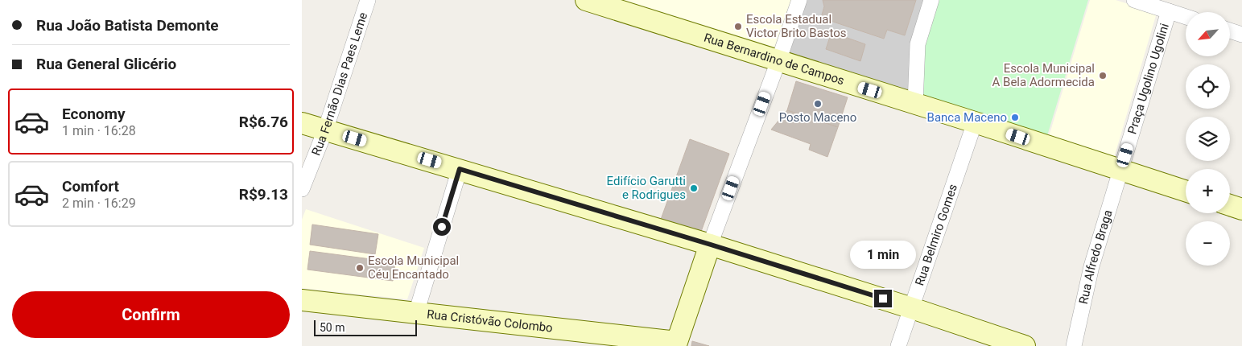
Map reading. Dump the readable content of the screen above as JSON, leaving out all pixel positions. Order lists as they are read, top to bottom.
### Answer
{
  "streets": {
    "main road": ["Rua Bernardino de Campos", "Rua Cristóvão Colombo"],
    "street": [
      "Praça Ugolino Ugolini",
      "Rua Fernão Dias Paes Leme",
      "Rua Belmiro Gomes",
      "Rua Alfredo Braga"
    ]
  },
  "crossings": [
    ["Rua Bernardino de Campos", "Praça Ugolino Ugolini"],
    ["Rua Bernardino de Campos", "Rua Belmiro Gomes"],
    ["Rua Bernardino de Campos", "Rua Alfredo Braga"],
    ["Praça Ugolino Ugolini", "Rua Alfredo Braga"]
  ],
  "places": [
    "Escola Estadual Victor Brito Bastos",
    "Escola Municipal A Bela Adormecida",
    "Posto Maceno",
    "Banca Maceno",
    "Edifício Garutti e Rodrigues",
    "Escola Municipal Céu Encantado"
  ],
  "scale_bar": "50 m",
  "north": "bottom left",
  "page": {
    "banner": ["Rua João Batista Demonte", "Rua General Glicério"],
    "map_buttons": ["+", "−"],
    "list": [
      {
        "name": "Economy",
        "note": "1 min · 16:28",
        "value": "R$6.76"
      },
      {
        "name": "Comfort",
        "note": "2 min · 16:29",
        "value": "R$9.13"
      }
    ],
    "bubble": "1 min",
    "buttons": "Confirm",
    "scale": "50 m"
  }
}
